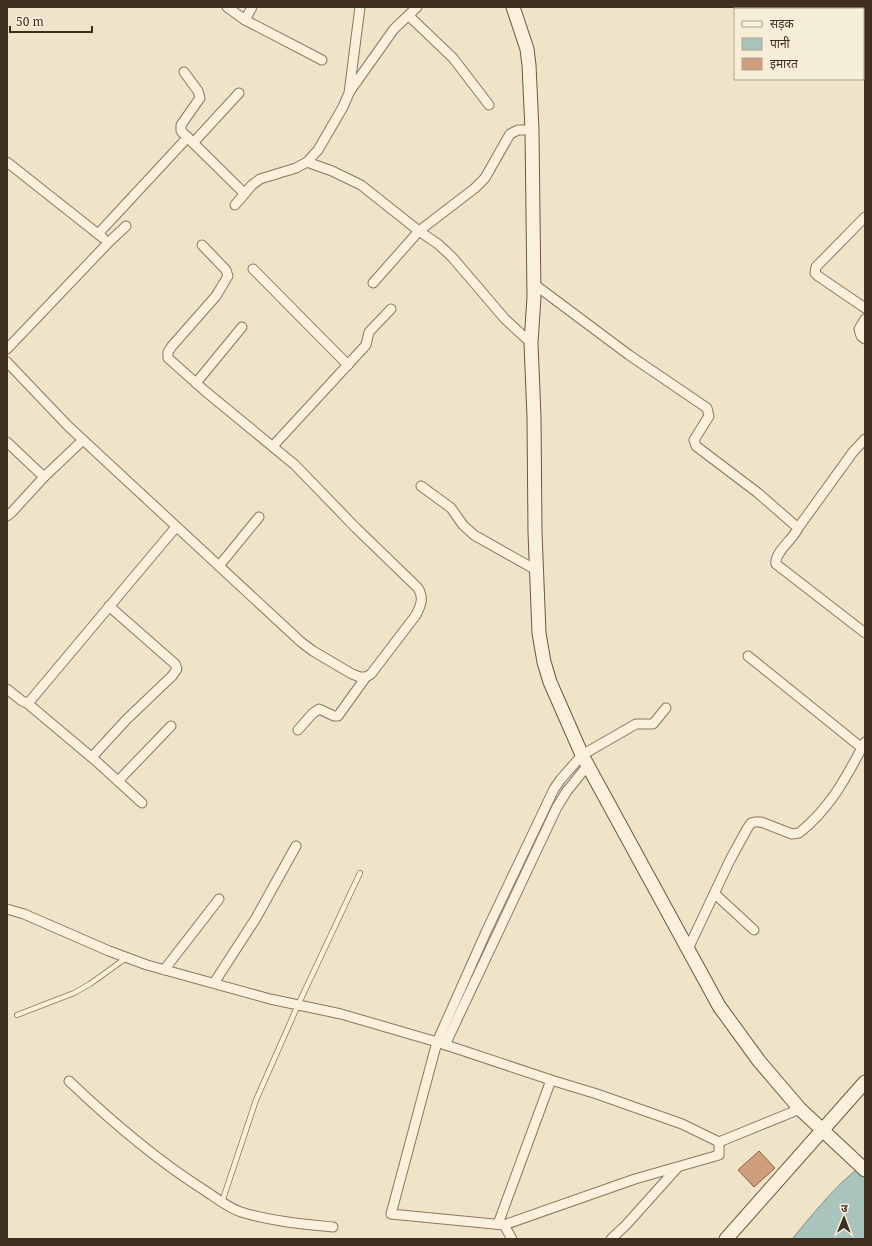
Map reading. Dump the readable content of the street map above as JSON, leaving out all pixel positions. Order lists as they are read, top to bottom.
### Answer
{
  "legend": ["सड़क", "पानी", "इमारत"],
  "scale_bar": "50 m",
  "north": "top"
}
